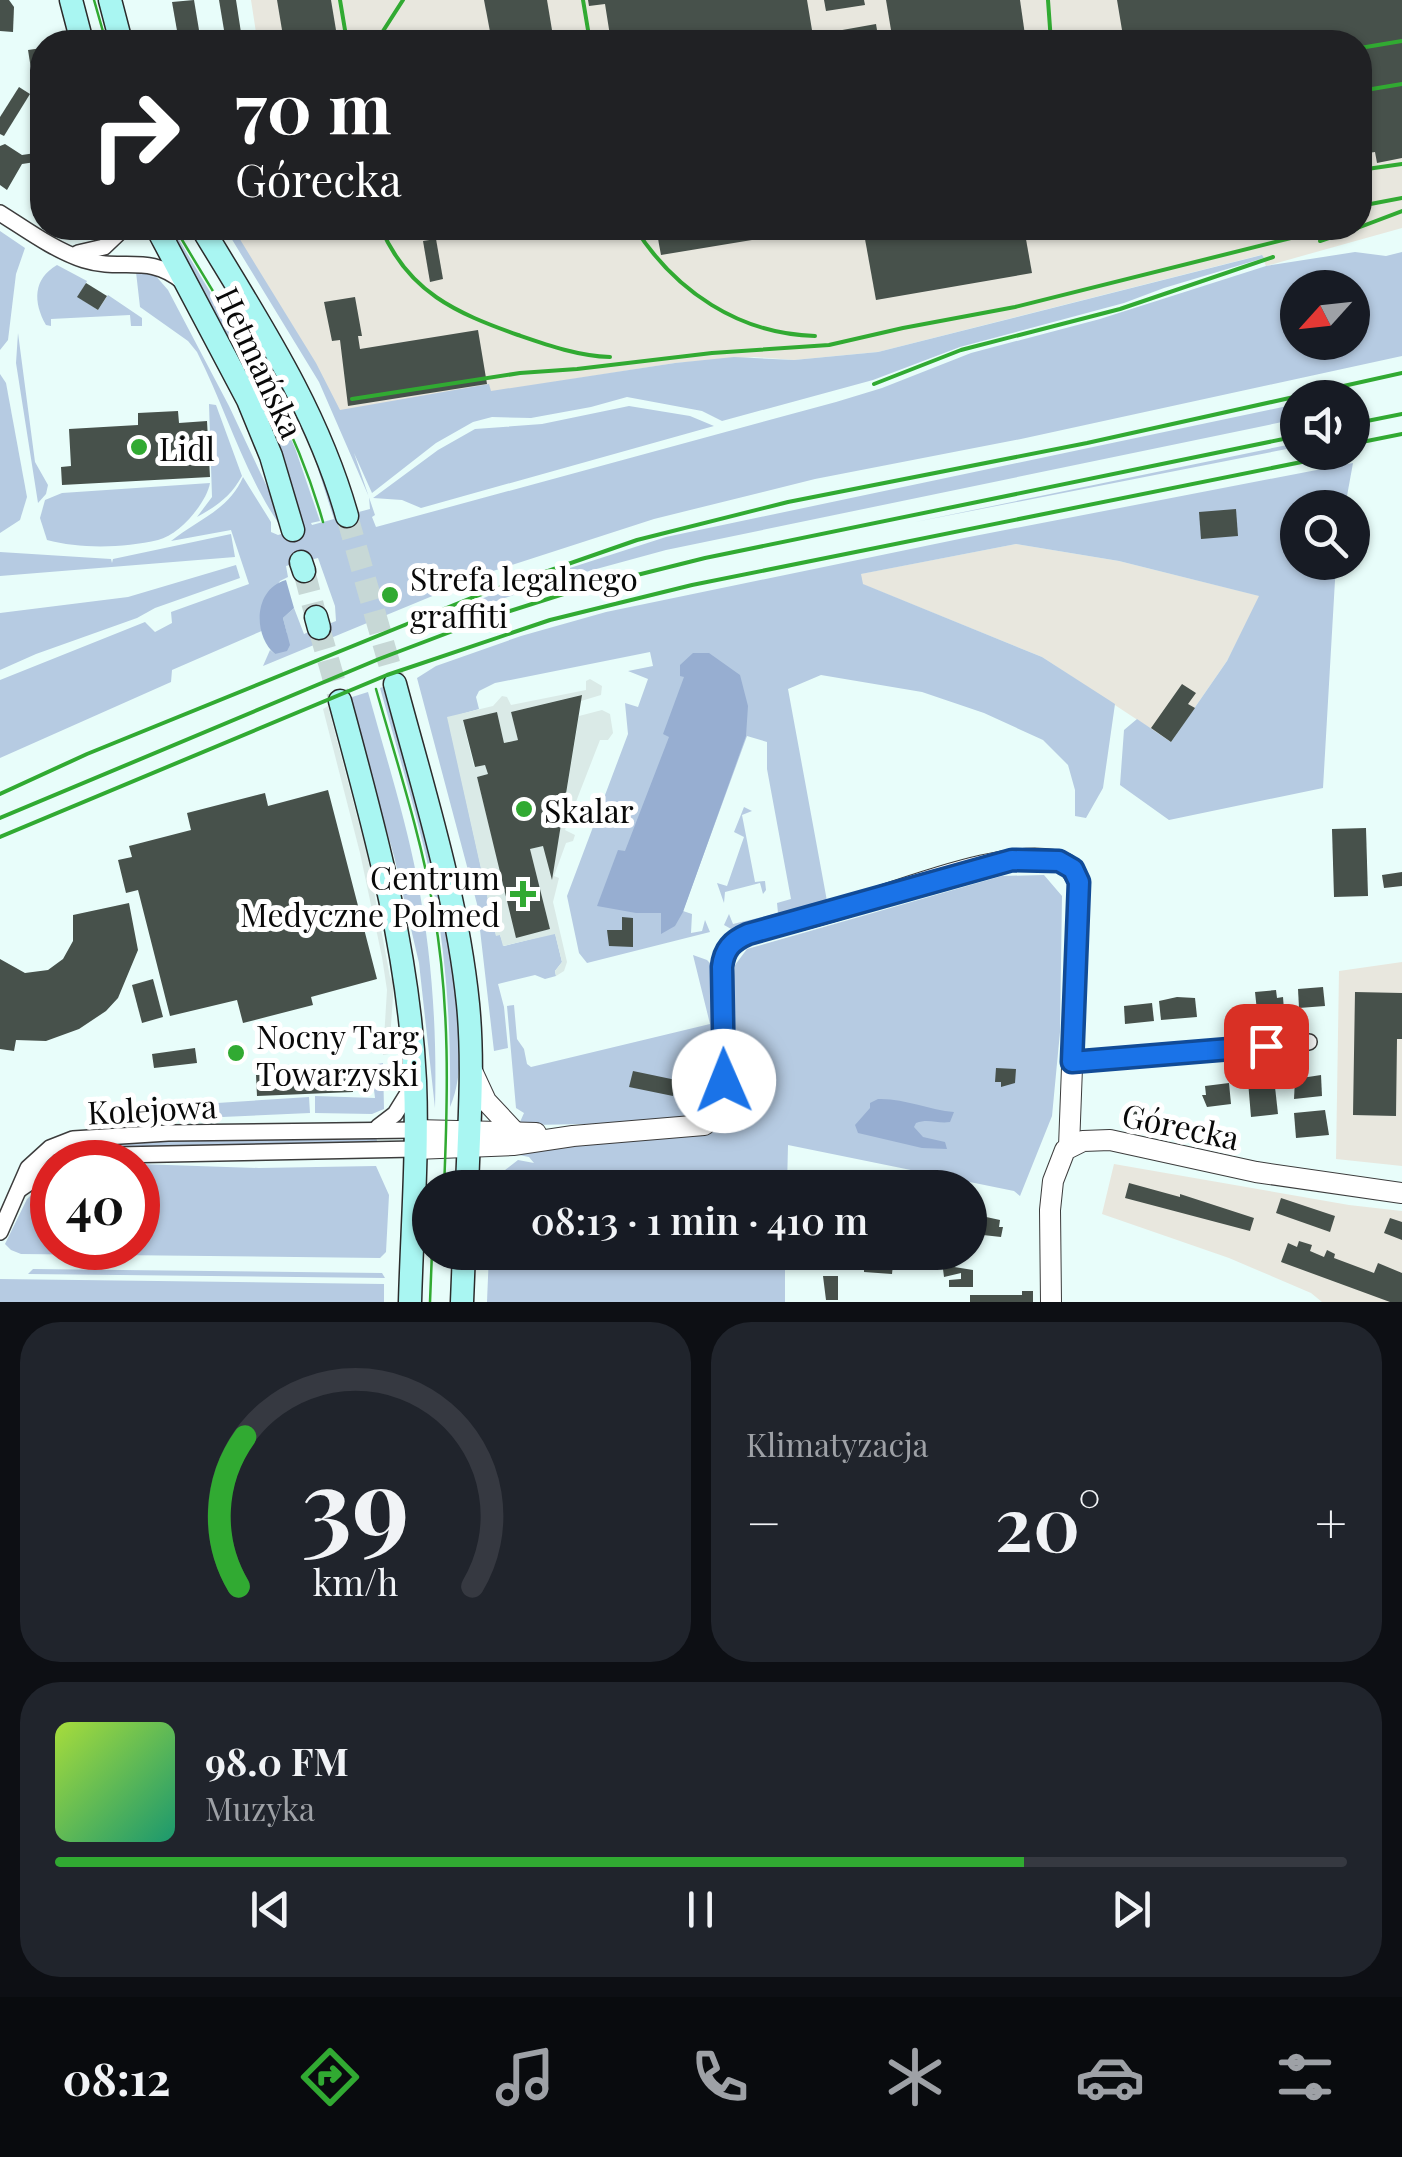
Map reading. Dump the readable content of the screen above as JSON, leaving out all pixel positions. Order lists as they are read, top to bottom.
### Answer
{
  "streets": {
    "main road": ["Hetmańska"],
    "street": ["Kolejowa", "Górecka"]
  },
  "places": {
    "other": [
      "Lidl",
      "Strefa legalnego graffiti",
      "Skalar",
      "Nocny Targ Towarzyski"
    ],
    "health": ["Centrum Medyczne Polmed"]
  },
  "north": "bottom left",
  "page": {
    "turn": ["70 m", "Górecka"],
    "limit": "40",
    "trip": "08:13 · 1 min · 410 m",
    "tile": "Klimatyzacja",
    "heat": ["−", "20°", "+"],
    "song": ["98.0 FM", "Muzyka"],
    "tabs": "08:12",
    "gauge": ["39", "km/h"]
  }
}
